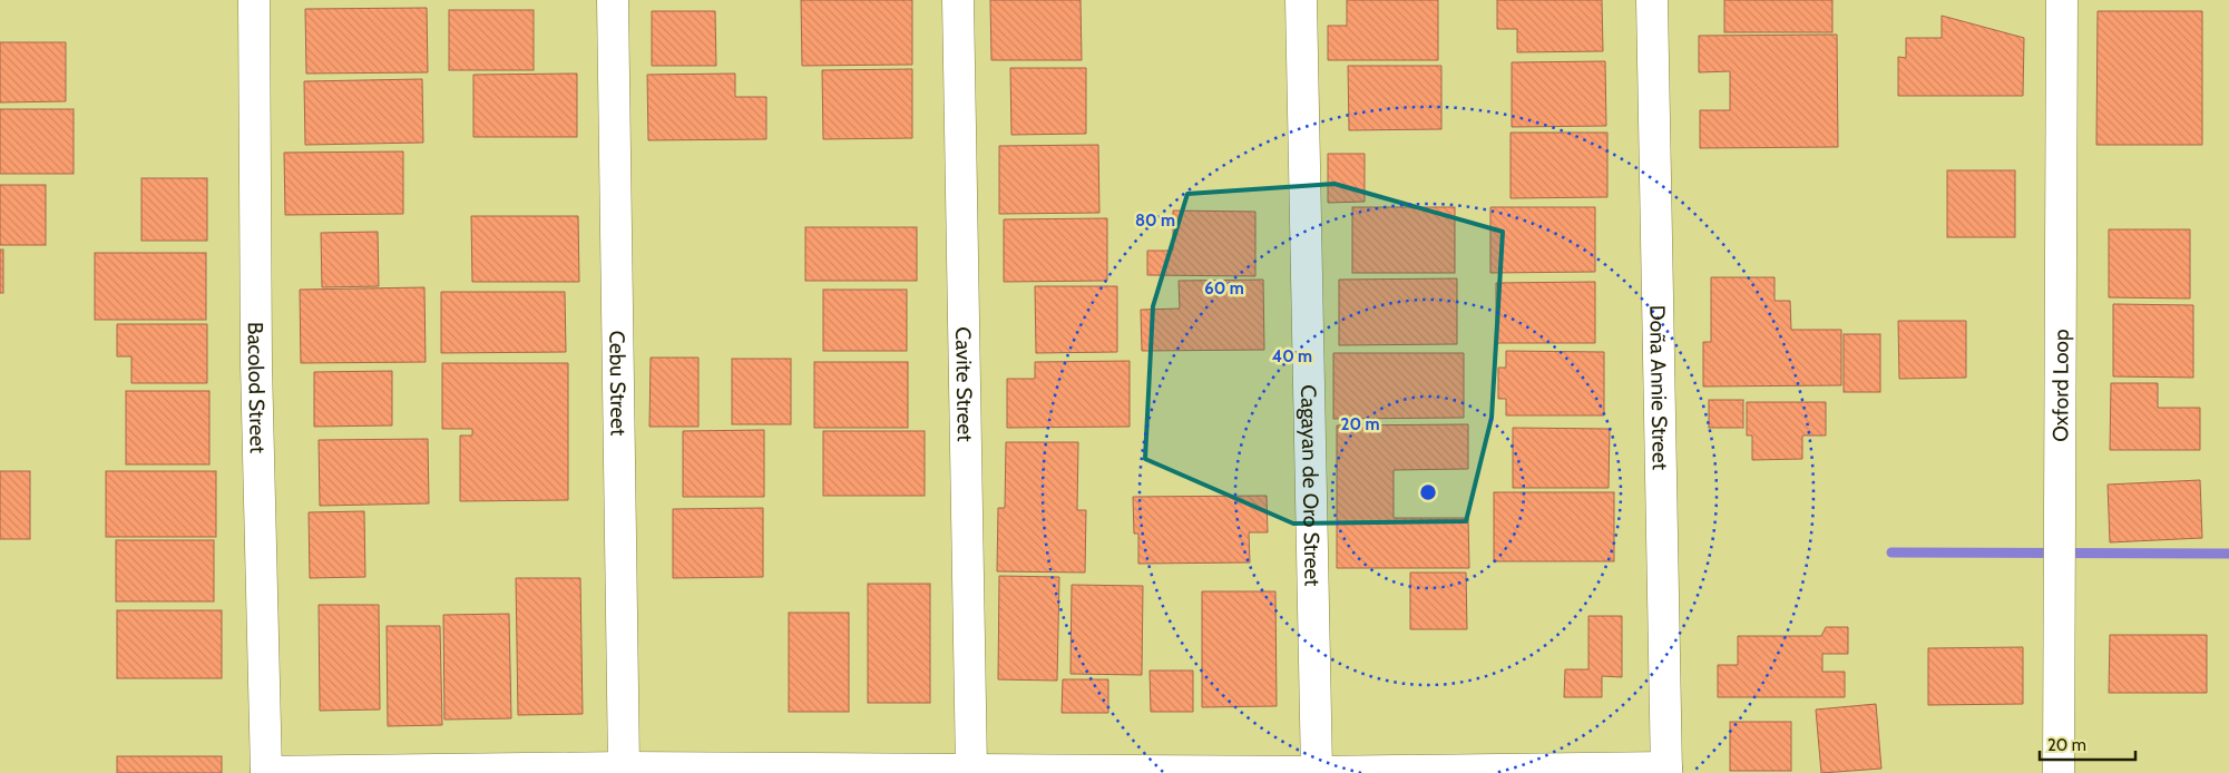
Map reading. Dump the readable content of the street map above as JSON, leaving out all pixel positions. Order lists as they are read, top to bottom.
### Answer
{
  "streets": {
    "street": [
      "Cebu Street",
      "Cavite Street",
      "Bacolod Street",
      "Doña Annie Street",
      "Oxford Loop",
      "Cagayan de Oro Street"
    ]
  },
  "scale_bar": "20 m",
  "rings": [
    "80 m",
    "60 m",
    "40 m",
    "20 m"
  ]
}
